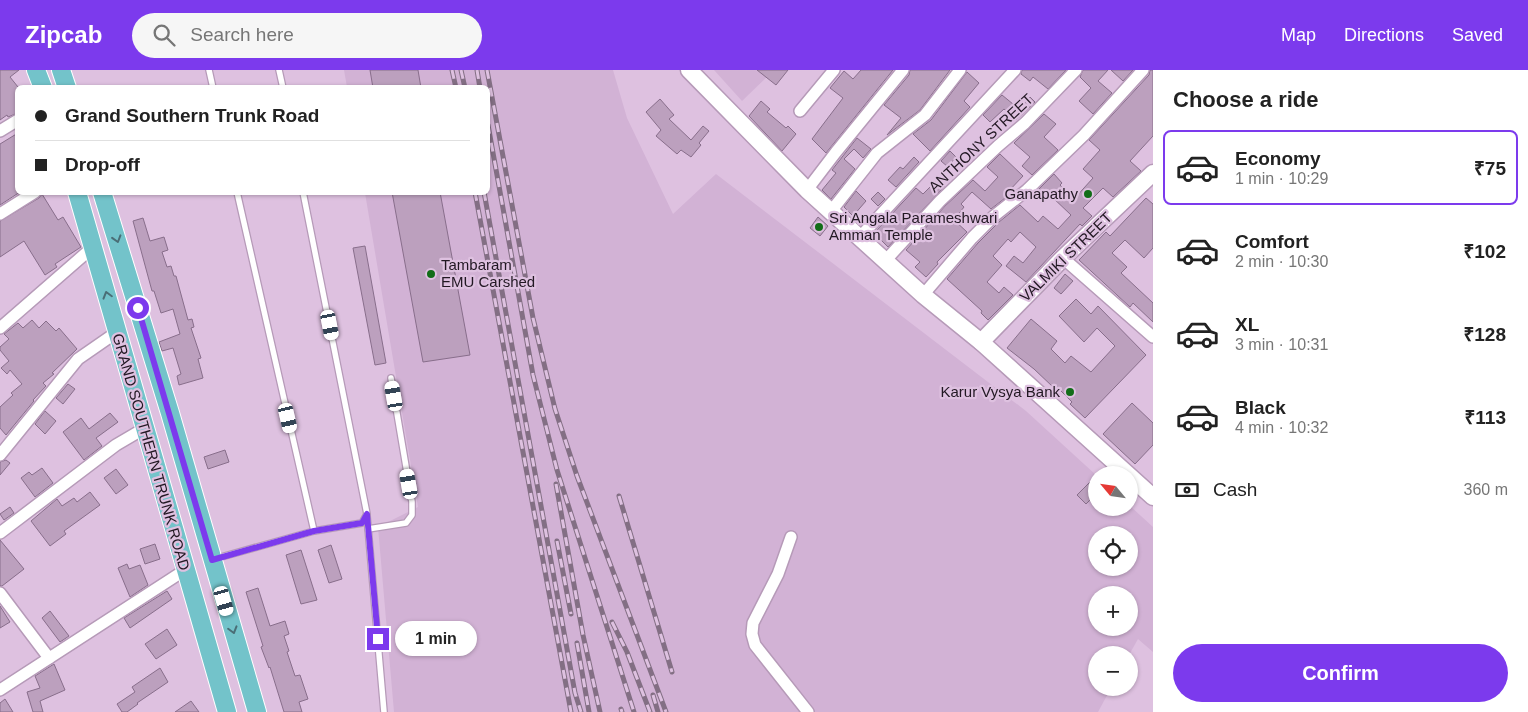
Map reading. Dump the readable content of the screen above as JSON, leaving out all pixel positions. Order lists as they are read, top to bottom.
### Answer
{
  "streets": {
    "main road": ["GRAND SOUTHERN TRUNK ROAD"],
    "street": ["ANTHONY STREET", "VALMIKI STREET"]
  },
  "places": [
    "Ganapathy",
    "Sri Angala Parameshwari Amman Temple",
    "Tambaram EMU Carshed",
    "Karur Vysya Bank"
  ],
  "north": "top left",
  "page": {
    "header": "Zipcab",
    "search": "Search here",
    "nav": ["Map", "Directions", "Saved"],
    "heading": "Choose a ride",
    "banner": ["Grand Southern Trunk Road", "Drop-off"],
    "list": [
      {
        "name": "Economy",
        "note": "1 min · 10:29",
        "value": "₹75"
      },
      {
        "name": "Comfort",
        "note": "2 min · 10:30",
        "value": "₹102"
      },
      {
        "name": "XL",
        "note": "3 min · 10:31",
        "value": "₹128"
      },
      {
        "name": "Black",
        "note": "4 min · 10:32",
        "value": "₹113"
      }
    ],
    "pay": ["Cash", "360 m"],
    "map_buttons": ["+", "−"],
    "bubble": "1 min",
    "buttons": "Confirm"
  }
}
